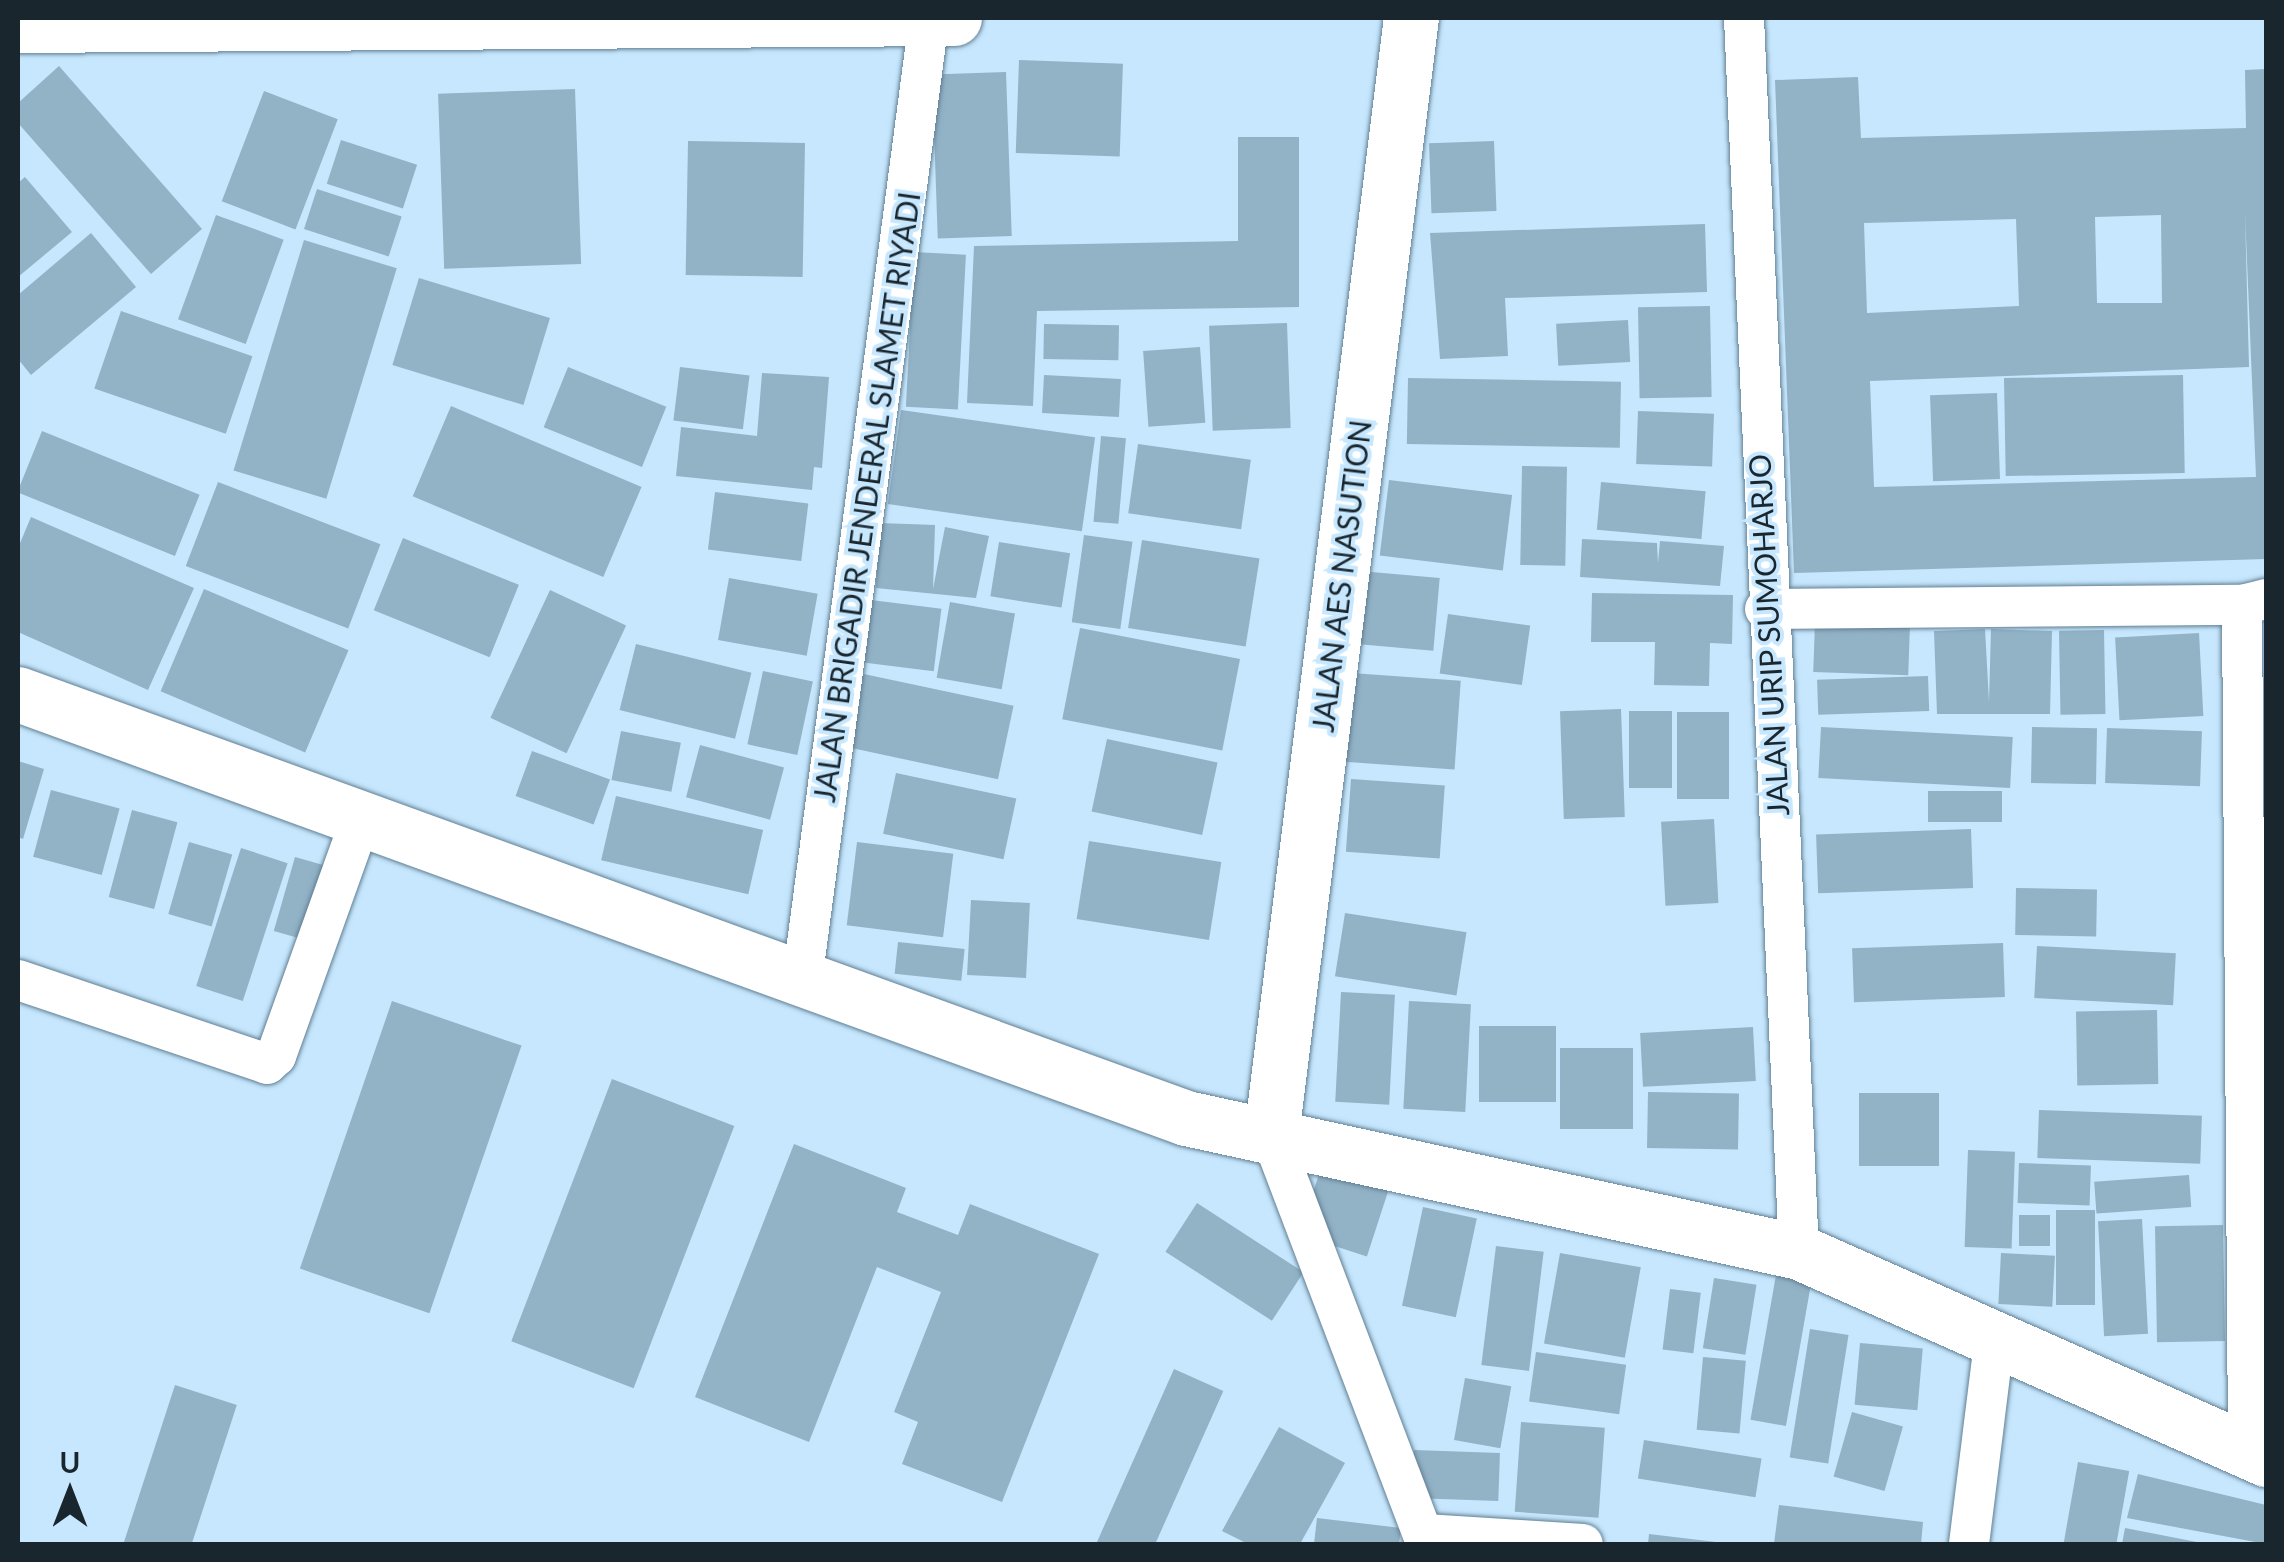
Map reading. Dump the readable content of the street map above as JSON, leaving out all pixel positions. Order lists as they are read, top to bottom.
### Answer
{
  "streets": {
    "street": ["JALAN BRIGADIR JENDERAL SLAMET RIYADI", "JALAN AES NASUTION", "JALAN URIP SUMOHARJO"]
  },
  "north": "top"
}
